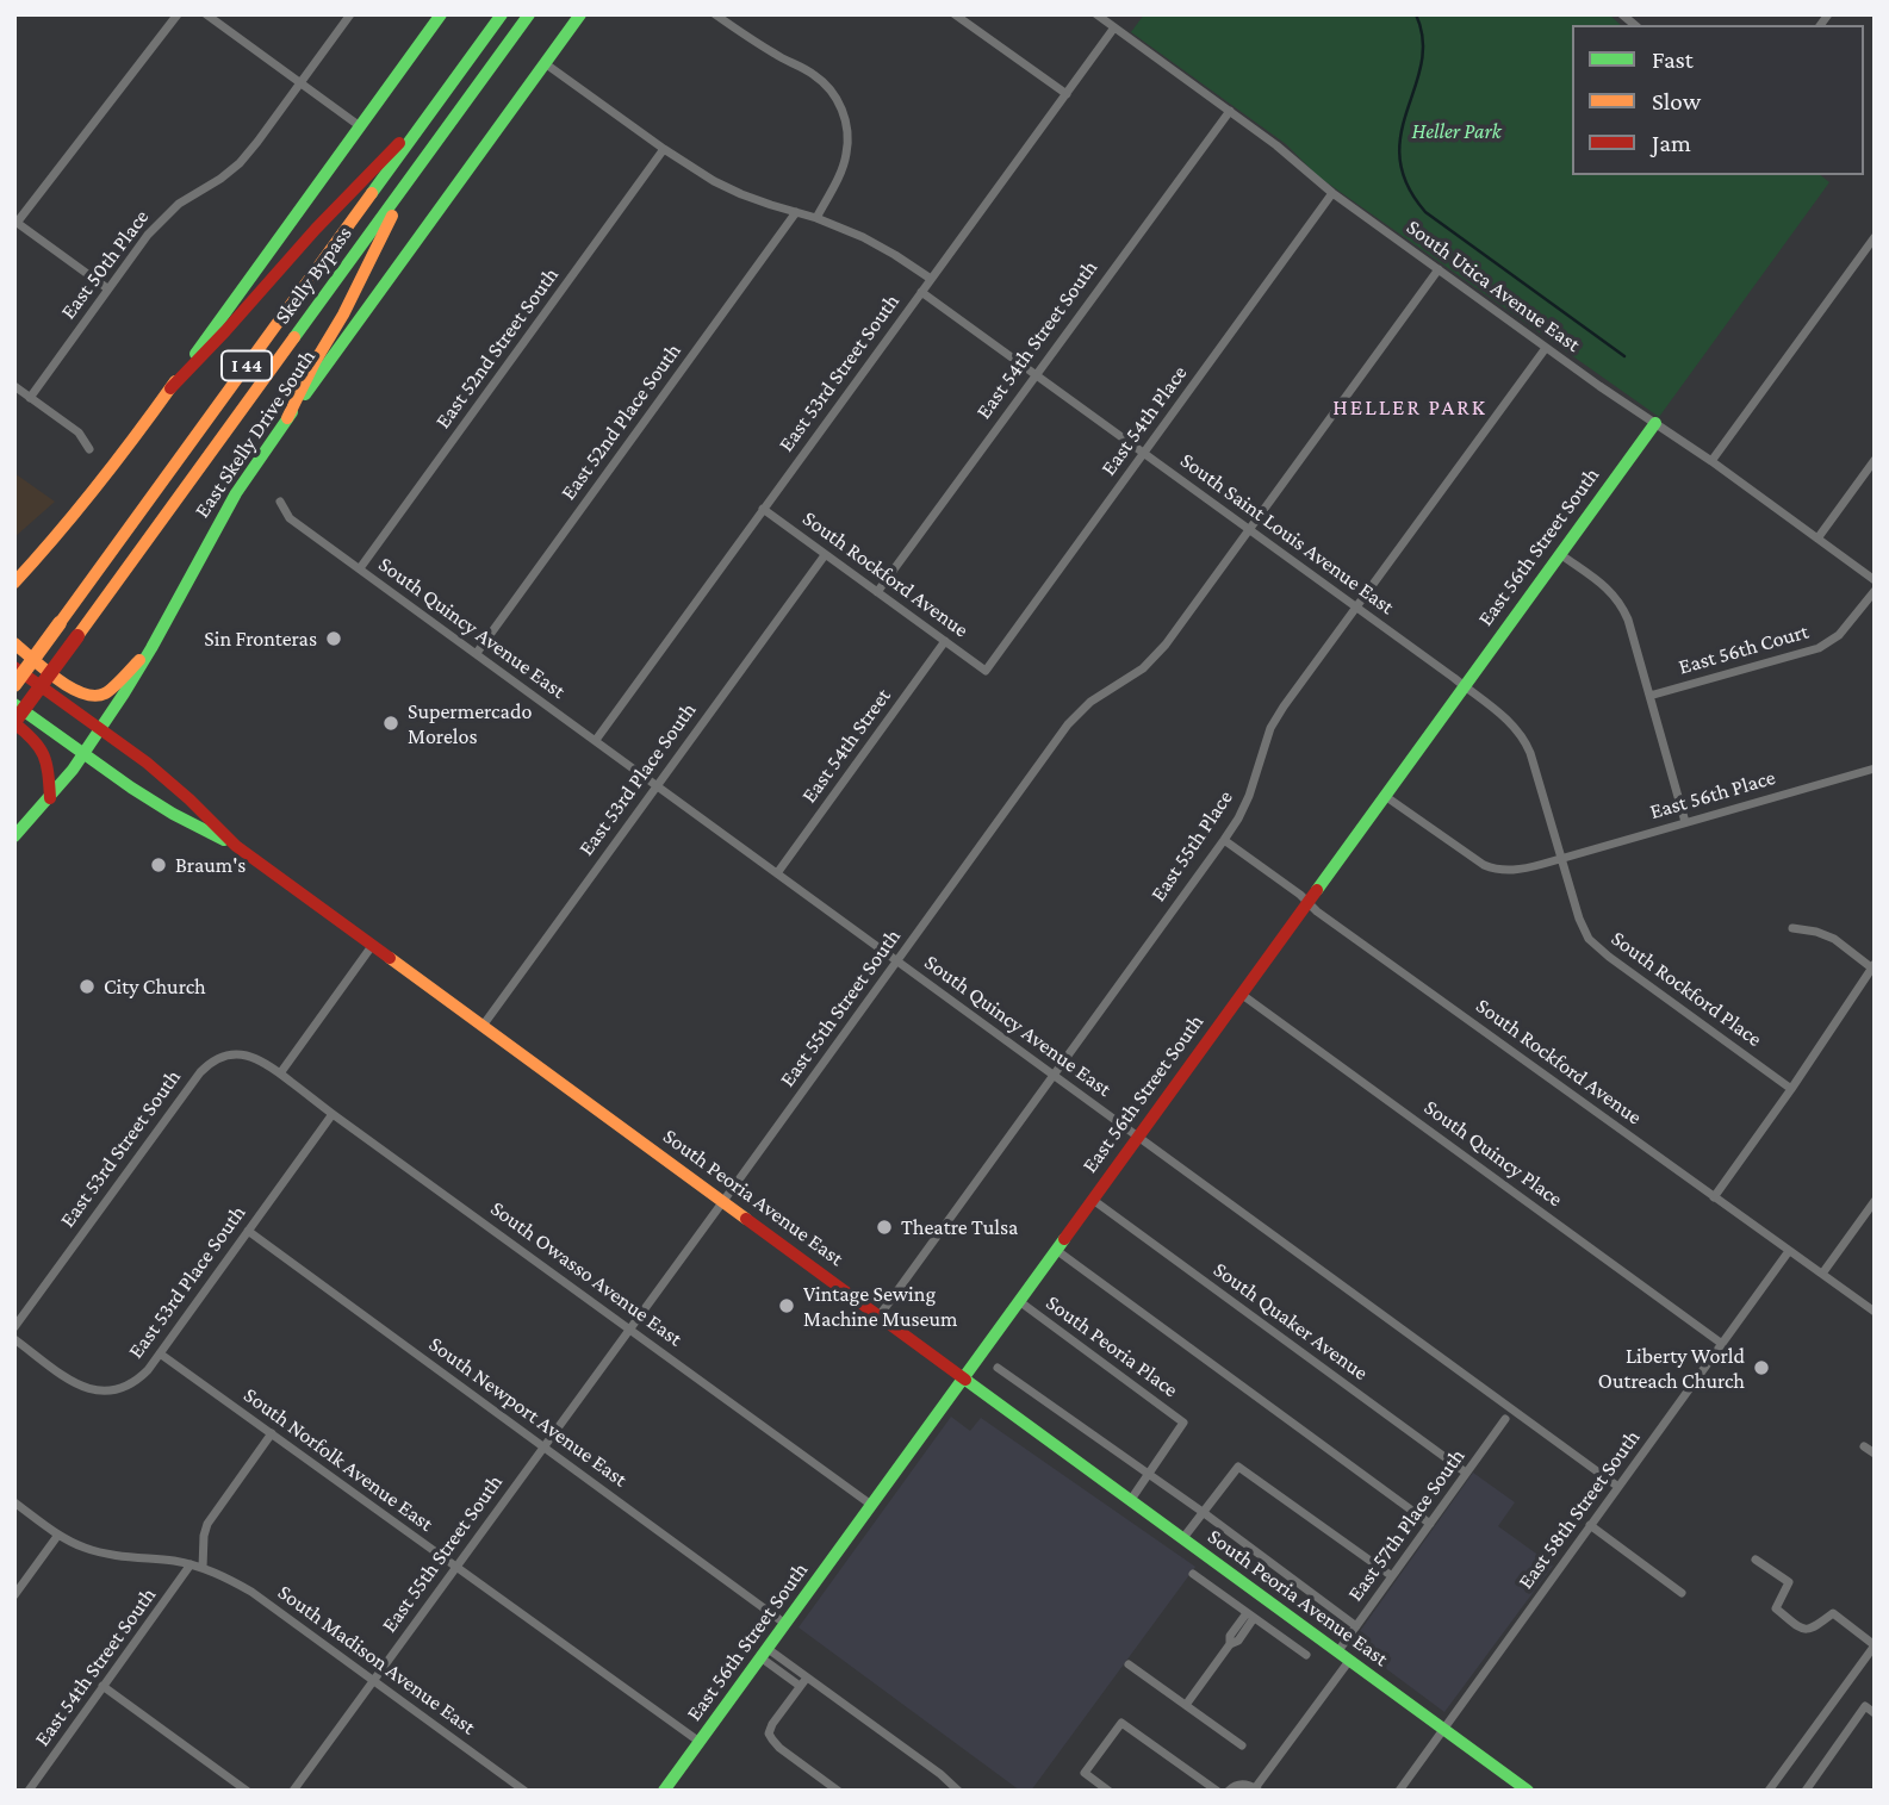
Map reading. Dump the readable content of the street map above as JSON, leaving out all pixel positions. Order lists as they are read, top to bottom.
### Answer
{
  "streets": {
    "main road": [
      "Skelly Bypass",
      "I 44",
      "East Skelly Drive South",
      "East 56th Street South",
      "South Peoria Avenue East"
    ],
    "street": [
      "East 50th Place",
      "South Utica Avenue East",
      "East 54th Street South",
      "East 52nd Street South",
      "East 53rd Street South",
      "East 54th Place",
      "East 52nd Place South",
      "South Saint Louis Avenue East",
      "South Rockford Avenue",
      "South Quincy Avenue East",
      "East 56th Court",
      "East 54th Street",
      "East 53rd Place South",
      "East 56th Place",
      "East 55th Place",
      "South Rockford Place",
      "East 55th Street South",
      "South Quincy Place",
      "South Owasso Avenue East",
      "South Quaker Avenue",
      "South Peoria Place",
      "South Newport Avenue East",
      "South Norfolk Avenue East",
      "East 58th Street South",
      "East 57th Place South",
      "South Madison Avenue East"
    ]
  },
  "crossings": [
    ["South Utica Avenue East", "East 54th Street South"],
    ["South Utica Avenue East", "East 53rd Street South"],
    ["South Utica Avenue East", "East 54th Place"],
    ["South Utica Avenue East", "East 56th Street South"],
    ["South Utica Avenue East", "East 55th Place"],
    ["South Utica Avenue East", "East 55th Street South"],
    ["East 54th Street South", "South Saint Louis Avenue East"],
    ["East 54th Street South", "South Rockford Avenue"],
    ["East 54th Street South", "South Madison Avenue East"],
    ["East 52nd Street South", "South Quincy Avenue East"],
    ["East 53rd Street South", "South Saint Louis Avenue East"],
    ["East 53rd Street South", "South Rockford Avenue"],
    ["East 53rd Street South", "South Quincy Avenue East"],
    ["East 53rd Street South", "South Owasso Avenue East"],
    ["East 54th Place", "South Saint Louis Avenue East"],
    ["East 54th Place", "South Rockford Avenue"],
    ["East 52nd Place South", "South Quincy Avenue East"],
    ["East Skelly Drive South", "South Peoria Avenue East"],
    ["South Saint Louis Avenue East", "East 56th Street South"],
    ["South Saint Louis Avenue East", "East 56th Place"],
    ["South Saint Louis Avenue East", "East 55th Place"],
    ["South Saint Louis Avenue East", "South Rockford Place"],
    ["South Saint Louis Avenue East", "East 55th Street South"],
    ["East 56th Street South", "South Rockford Avenue"],
    ["East 56th Street South", "South Quincy Avenue East"],
    ["East 56th Street South", "South Quincy Place"],
    ["East 56th Street South", "South Peoria Avenue East"],
    ["East 56th Street South", "South Owasso Avenue East"],
    ["East 56th Street South", "South Quaker Avenue"],
    ["East 56th Street South", "South Peoria Place"],
    ["East 56th Street South", "South Newport Avenue East"],
    ["East 56th Street South", "South Norfolk Avenue East"],
    ["South Rockford Avenue", "East 54th Street"],
    ["South Rockford Avenue", "East 53rd Place South"],
    ["South Rockford Avenue", "East 55th Place"],
    ["South Rockford Avenue", "East 58th Street South"],
    ["South Quincy Avenue East", "East 54th Street"],
    ["South Quincy Avenue East", "East 53rd Place South"],
    ["South Quincy Avenue East", "East 55th Place"],
    ["South Quincy Avenue East", "East 55th Street South"],
    ["South Quincy Avenue East", "East 58th Street South"],
    ["East 53rd Place South", "South Peoria Avenue East"],
    ["East 53rd Place South", "South Owasso Avenue East"],
    ["East 53rd Place South", "South Newport Avenue East"],
    ["East 53rd Place South", "South Norfolk Avenue East"],
    ["East 56th Place", "South Rockford Place"],
    ["East 55th Place", "South Peoria Avenue East"],
    ["East 55th Street South", "South Peoria Avenue East"],
    ["East 55th Street South", "South Owasso Avenue East"],
    ["East 55th Street South", "South Newport Avenue East"],
    ["East 55th Street South", "South Norfolk Avenue East"],
    ["East 55th Street South", "South Madison Avenue East"],
    ["South Quincy Place", "East 58th Street South"],
    ["South Peoria Avenue East", "South Peoria Place"],
    ["South Peoria Avenue East", "East 58th Street South"],
    ["South Peoria Avenue East", "East 57th Place South"],
    ["South Quaker Avenue", "East 57th Place South"]
  ],
  "districts": ["HELLER PARK"],
  "parks": ["Heller Park"],
  "places": [
    "Sin Fronteras",
    "Supermercado Morelos",
    "Braum's",
    "City Church",
    "Theatre Tulsa",
    "Vintage Sewing Machine Museum",
    "Liberty World Outreach Church"
  ],
  "legend": ["Fast", "Slow", "Jam"]
}
